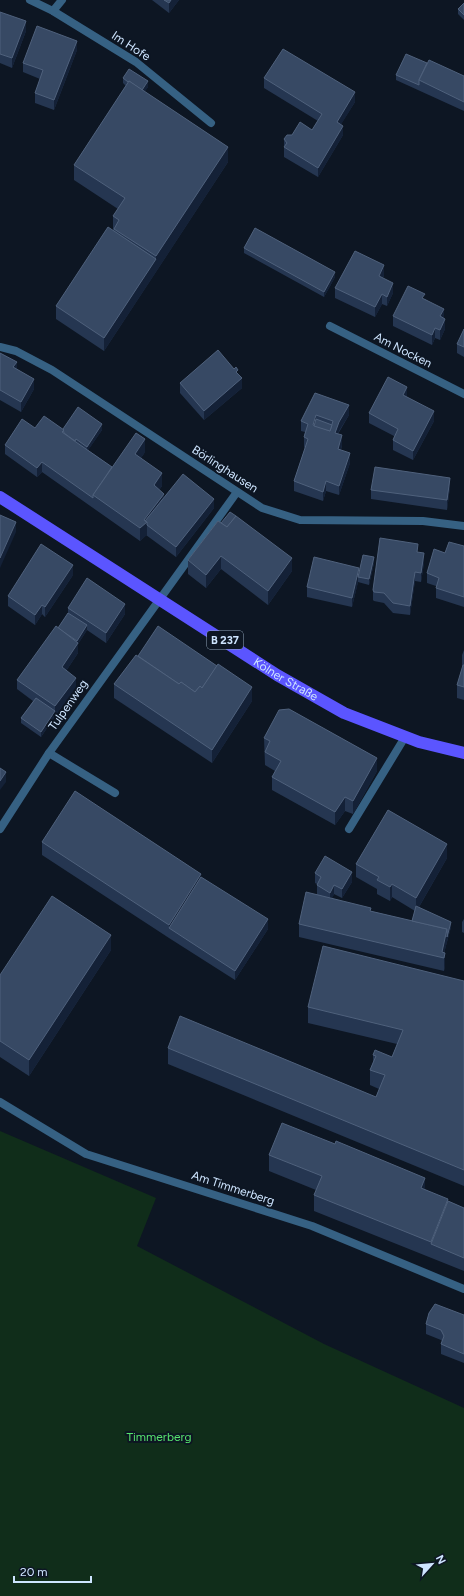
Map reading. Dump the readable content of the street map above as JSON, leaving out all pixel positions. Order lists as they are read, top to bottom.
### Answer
{
  "streets": {
    "main road": ["B 237", "Kölner Straße"],
    "street": [
      "Im Hofe",
      "Am Nocken",
      "Börlinghausen",
      "Tulpenweg",
      "Am Timmerberg"
    ]
  },
  "crossings": [
    ["Börlinghausen", "Tulpenweg"],
    ["Kölner Straße", "Tulpenweg"]
  ],
  "parks": ["Timmerberg"],
  "scale_bar": "20 m",
  "north": "top right"
}
